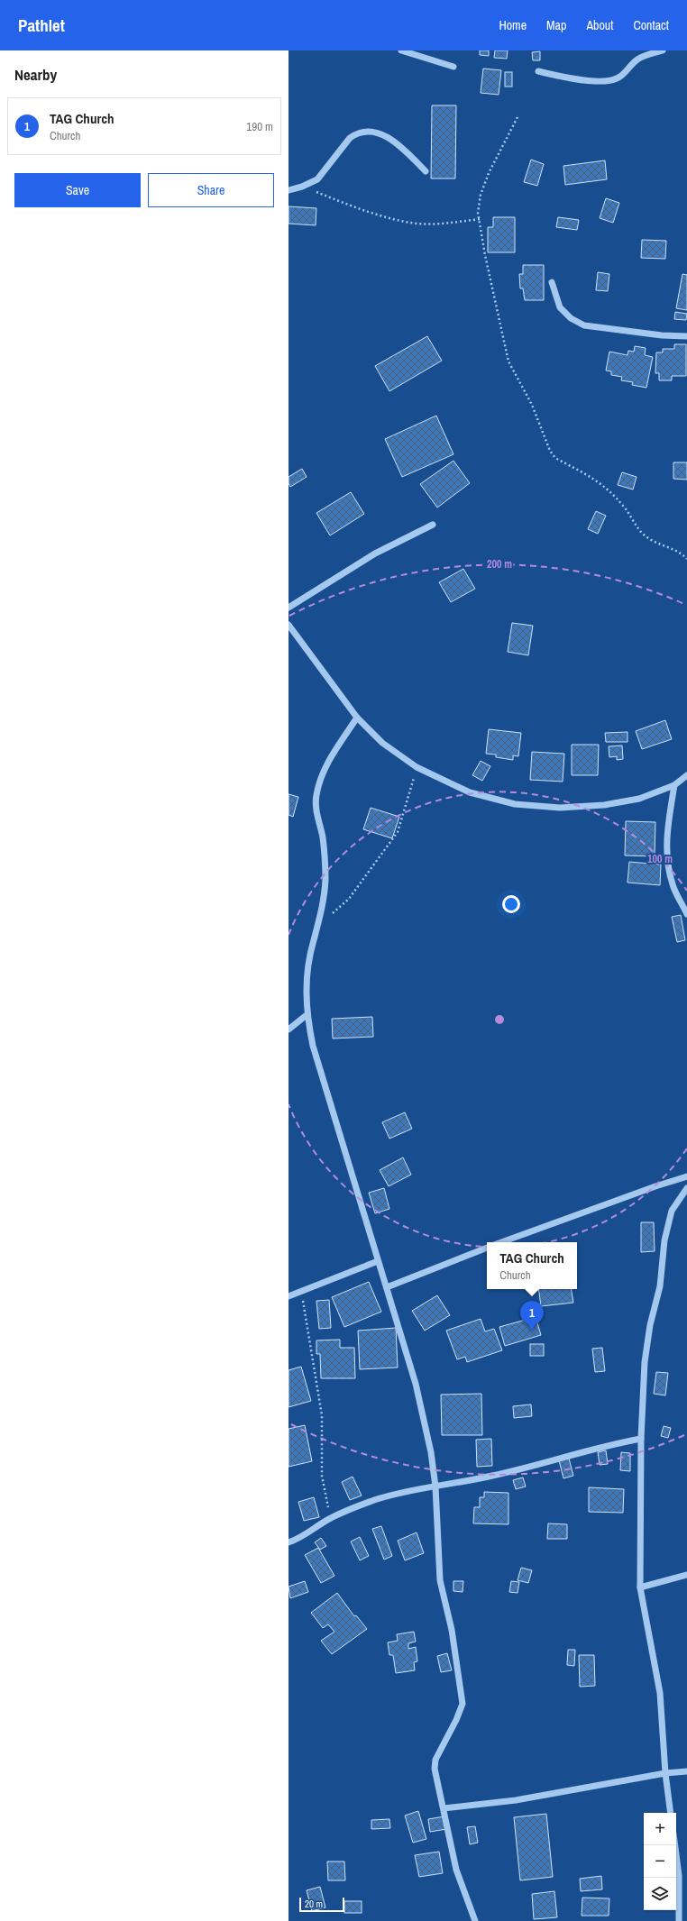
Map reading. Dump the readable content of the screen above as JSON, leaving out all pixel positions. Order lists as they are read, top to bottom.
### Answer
{
  "scale_bar": "20 m",
  "page": {
    "header": "Pathlet",
    "nav": [
      "Home",
      "Map",
      "About",
      "Contact"
    ],
    "heading": "Nearby",
    "list": [
      {
        "mark": "1",
        "name": "TAG Church",
        "note": "Church",
        "value": "190 m"
      }
    ],
    "buttons": ["Save", "Share"],
    "popup": ["TAG Church", "Church"],
    "pins": "1",
    "map_buttons": ["+", "−"],
    "scale": "20 m"
  },
  "rings": ["200 m", "100 m"]
}
